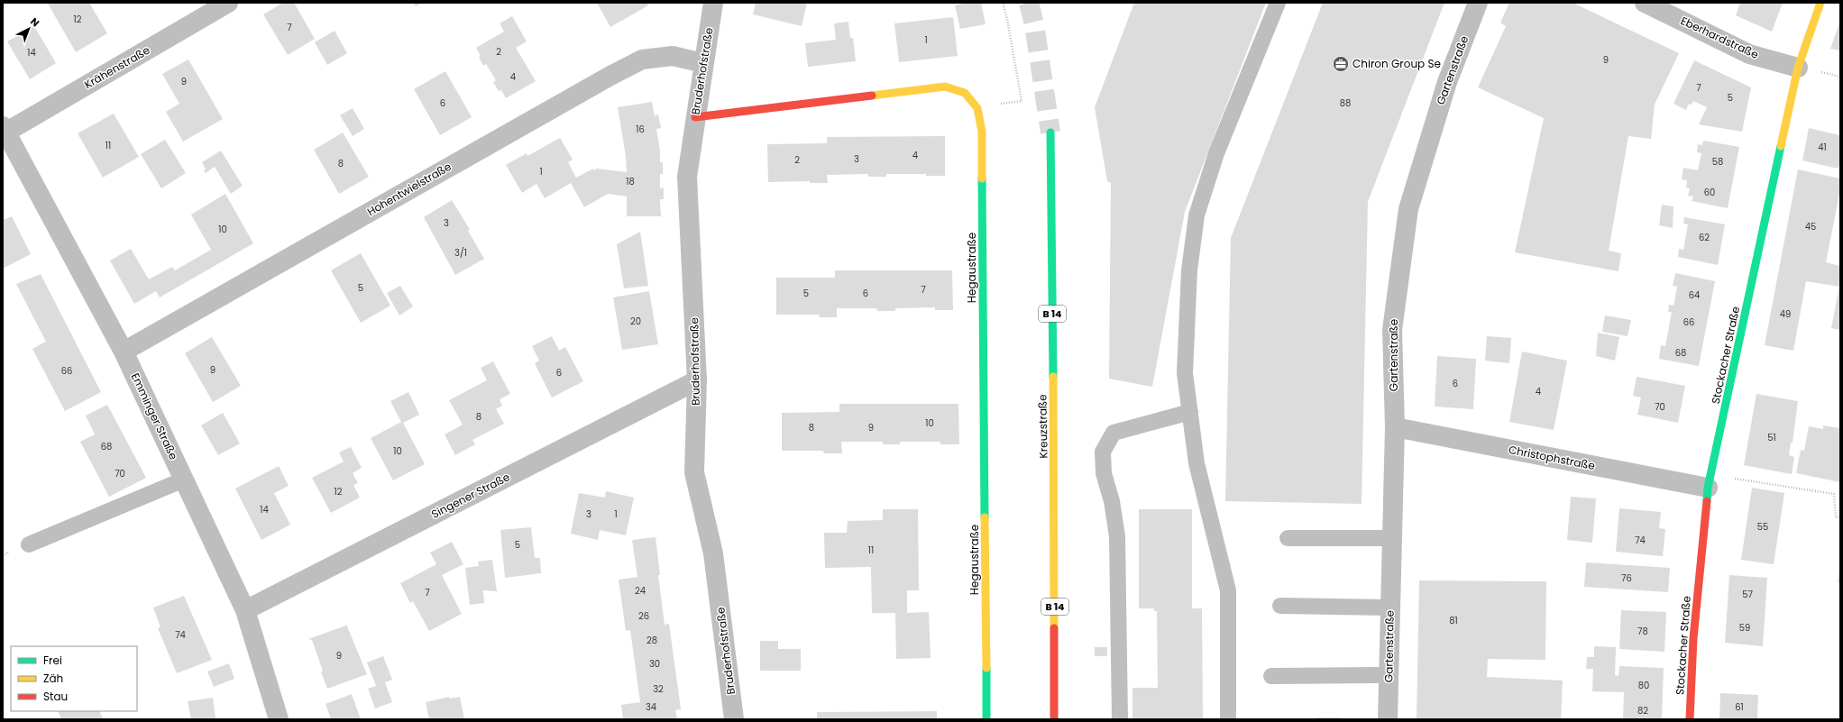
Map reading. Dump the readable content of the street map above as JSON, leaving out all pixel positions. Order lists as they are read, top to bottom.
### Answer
{
  "streets": {
    "street": [
      "Eberhardstraße",
      "Krähenstraße",
      "Gartenstraße",
      "Bruderhofstraße",
      "Hohentwielstraße",
      "Hegaustraße",
      "B 14",
      "Stockacher Straße",
      "Emminger Straße",
      "Kreuzstraße",
      "Christophstraße",
      "Singener Straße"
    ]
  },
  "crossings": [
    ["Eberhardstraße", "Stockacher Straße"],
    ["Krähenstraße", "Emminger Straße"],
    ["Gartenstraße", "Christophstraße"],
    ["Bruderhofstraße", "Hohentwielstraße"],
    ["Bruderhofstraße", "Hegaustraße"],
    ["Bruderhofstraße", "Singener Straße"],
    ["Hohentwielstraße", "Emminger Straße"],
    ["Stockacher Straße", "Christophstraße"],
    ["Emminger Straße", "Singener Straße"]
  ],
  "places": {
    "office": ["Chiron Group Se"]
  },
  "house_numbers": [
    "12",
    "7",
    "1",
    "2",
    "14",
    "9",
    "4",
    "9",
    "7",
    "5",
    "6",
    "88",
    "16",
    "11",
    "41",
    "4",
    "3",
    "2",
    "58",
    "8",
    "1",
    "18",
    "60",
    "3",
    "45",
    "10",
    "62",
    "3/1",
    "5",
    "7",
    "5",
    "6",
    "64",
    "49",
    "20",
    "66",
    "68",
    "9",
    "66",
    "6",
    "6",
    "4",
    "70",
    "8",
    "10",
    "8",
    "9",
    "51",
    "68",
    "10",
    "70",
    "12",
    "14",
    "3",
    "1",
    "55",
    "74",
    "5",
    "11",
    "76",
    "24",
    "7",
    "57",
    "26",
    "81",
    "59",
    "78",
    "74",
    "28",
    "9",
    "30",
    "80",
    "32",
    "34",
    "61",
    "82"
  ],
  "legend": ["Frei", "Zäh", "Stau"],
  "north": "top right"
}
